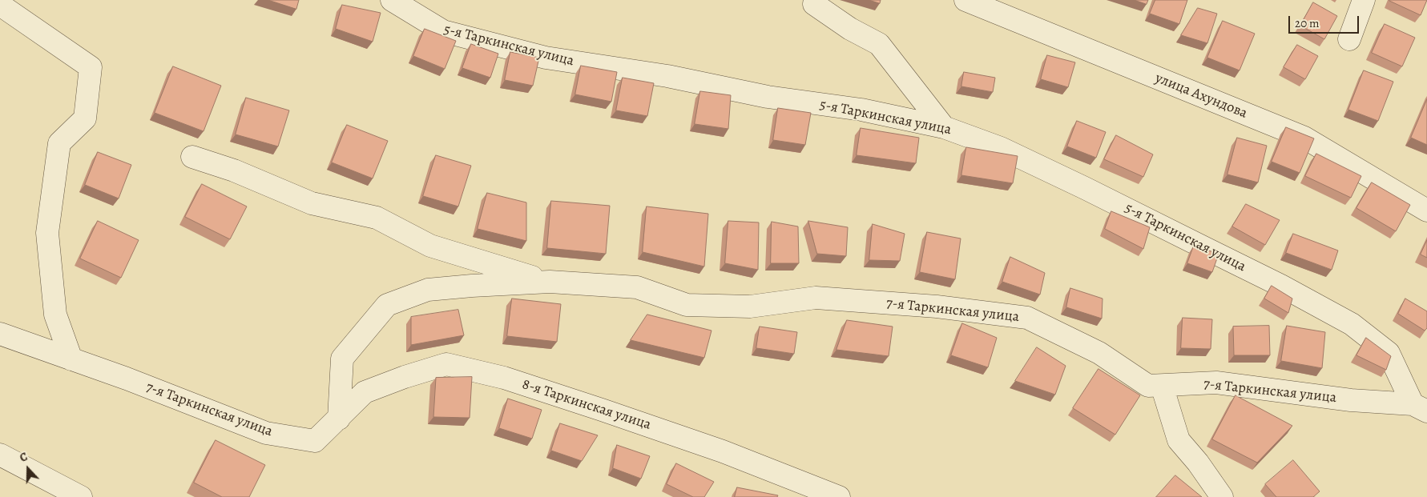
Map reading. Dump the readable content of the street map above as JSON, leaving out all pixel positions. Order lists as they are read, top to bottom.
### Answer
{
  "streets": {
    "street": [
      "5-я Таркинская улица",
      "улица Ахундова",
      "7-я Таркинская улица",
      "8-я Таркинская улица"
    ]
  },
  "crossings": [
    ["5-я Таркинская улица", "7-я Таркинская улица"],
    ["7-я Таркинская улица", "8-я Таркинская улица"]
  ],
  "scale_bar": "20 m",
  "north": "top"
}
